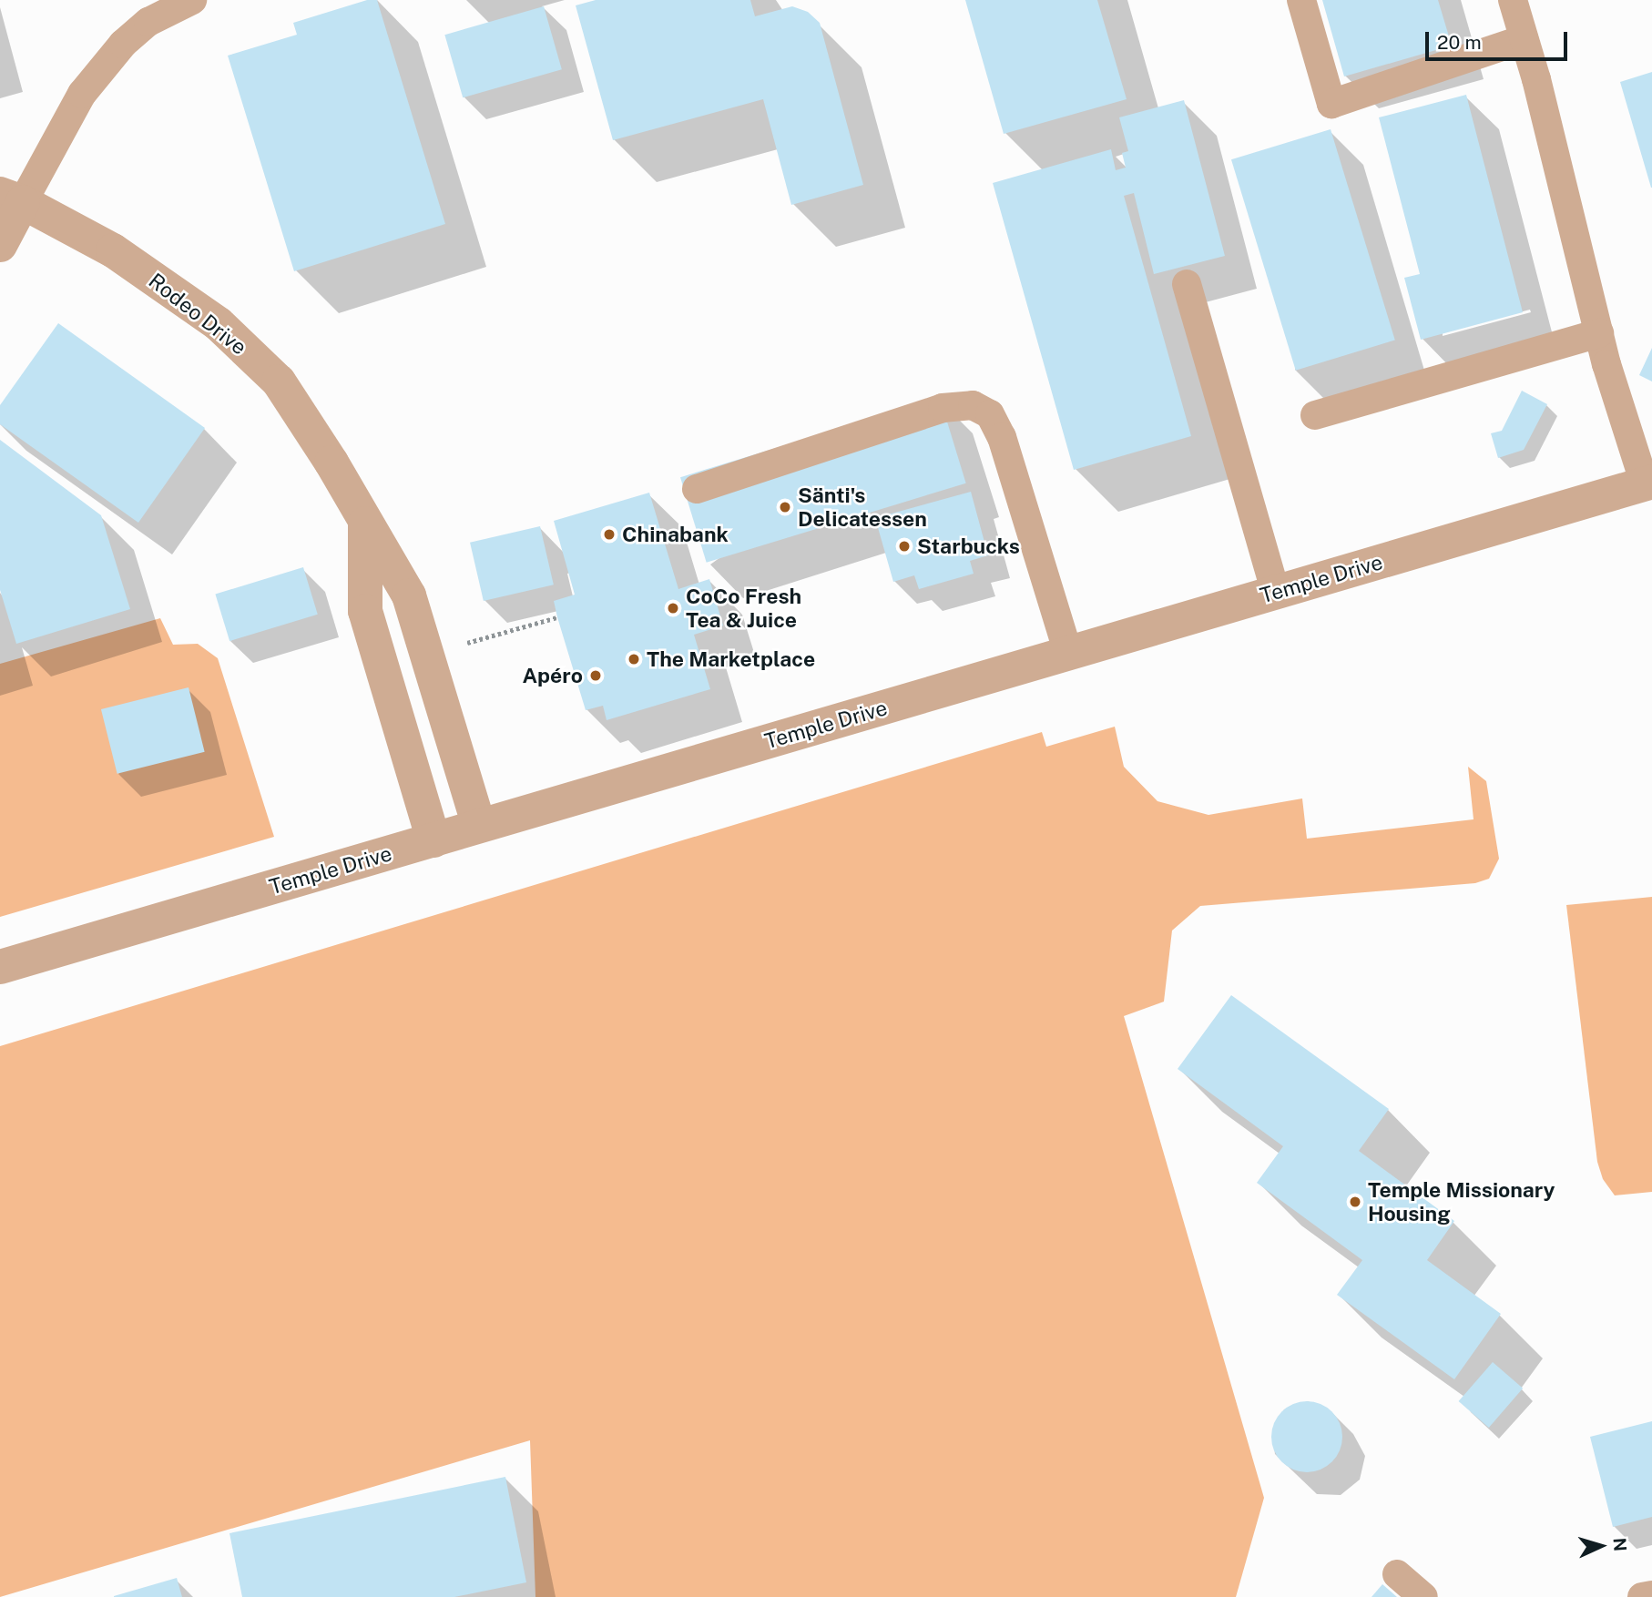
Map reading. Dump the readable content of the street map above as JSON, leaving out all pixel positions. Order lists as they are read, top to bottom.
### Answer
{
  "streets": {
    "street": ["Rodeo Drive", "Temple Drive"]
  },
  "crossings": [
    ["Rodeo Drive", "Temple Drive"]
  ],
  "places": [
    "Sänti's Delicatessen",
    "Chinabank",
    "Starbucks",
    "CoCo Fresh Tea & Juice",
    "The Marketplace",
    "Apéro",
    "Temple Missionary Housing"
  ],
  "scale_bar": "20 m",
  "north": "right"
}
